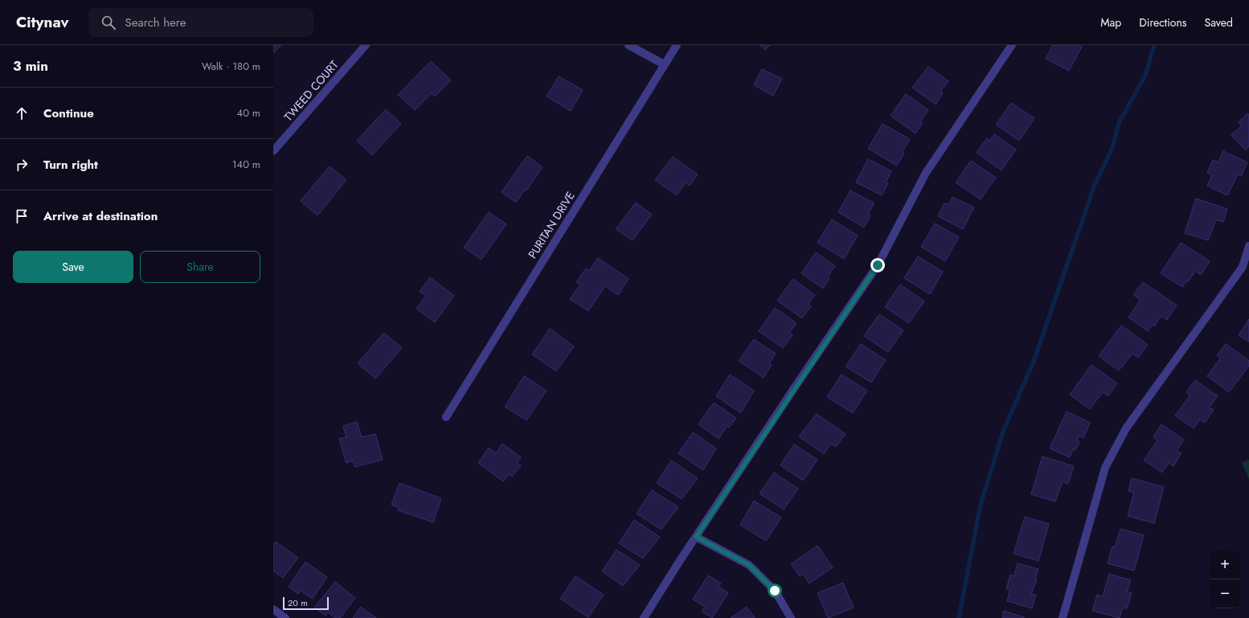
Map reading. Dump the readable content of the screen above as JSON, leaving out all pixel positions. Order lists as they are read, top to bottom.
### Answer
{
  "streets": {
    "street": ["TWEED COURT", "PURITAN DRIVE"]
  },
  "scale_bar": "20 m",
  "page": {
    "header": "Citynav",
    "search": "Search here",
    "nav": ["Map", "Directions", "Saved"],
    "heading": ["3 min", "Walk · 180 m"],
    "list": [
      ["Continue", "40 m"],
      ["Turn right", "140 m"],
      "Arrive at destination"
    ],
    "buttons": ["Save", "Share"],
    "map_buttons": ["+", "−"],
    "scale": "20 m"
  }
}
